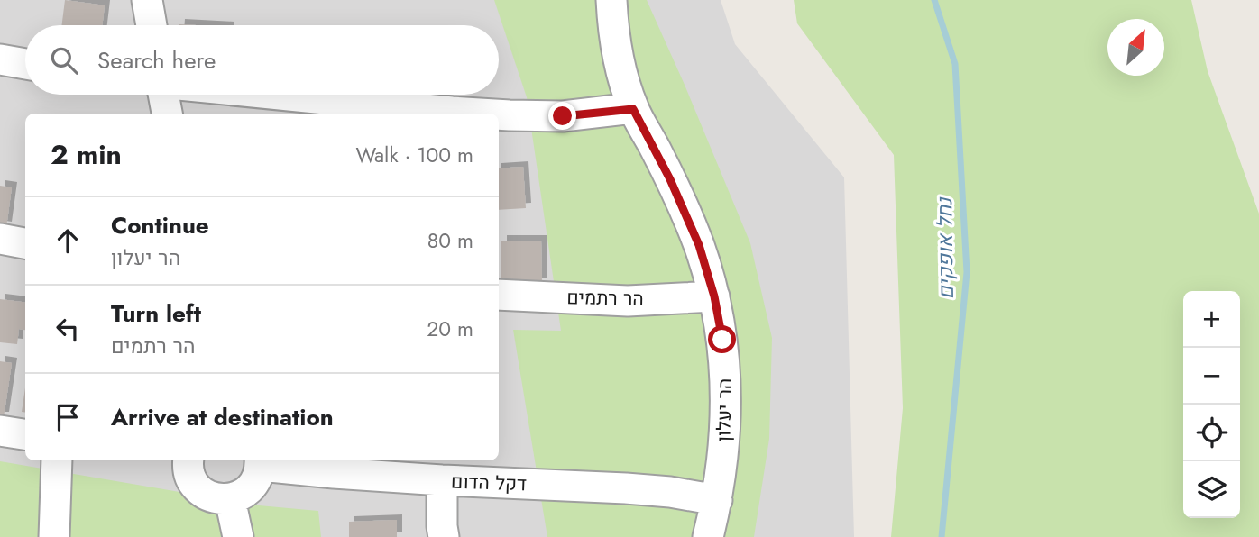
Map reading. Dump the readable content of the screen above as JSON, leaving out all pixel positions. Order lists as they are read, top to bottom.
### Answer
{
  "streets": {
    "street": ["הר רתמים", "הר יעלון", "דקל הדום"]
  },
  "crossings": [
    ["הר רתמים", "הר יעלון"],
    ["הר יעלון", "דקל הדום"]
  ],
  "water": ["נחל אופקים"],
  "north": "top right",
  "page": {
    "search": "Search here",
    "heading": ["2 min", "Walk · 100 m"],
    "list": [
      ["Continue", "הר יעלון", "80 m"],
      ["Turn left", "הר רתמים", "20 m"],
      "Arrive at destination"
    ],
    "map_buttons": ["+", "−"]
  }
}
